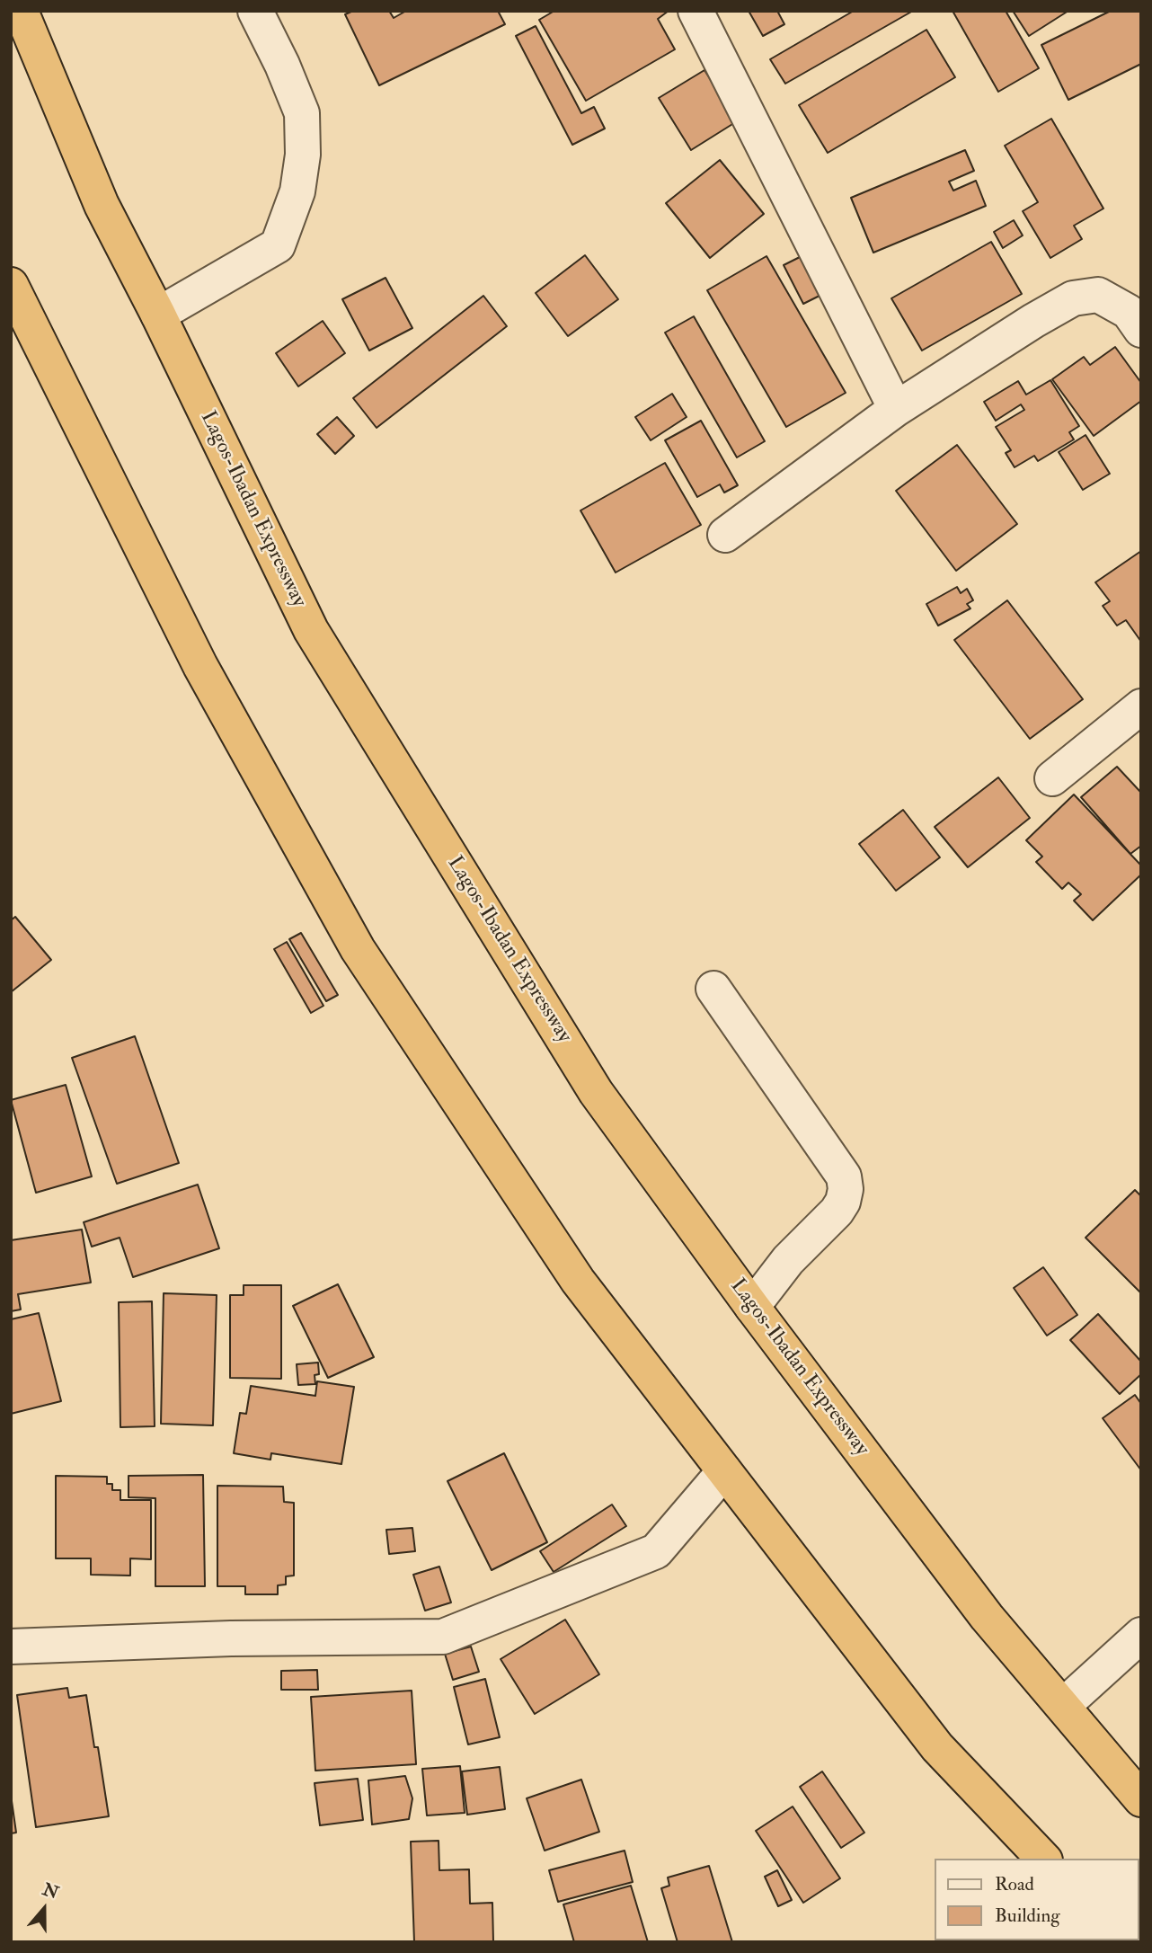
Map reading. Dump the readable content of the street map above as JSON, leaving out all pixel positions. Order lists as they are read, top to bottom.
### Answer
{
  "streets": {
    "highway": ["Lagos-Ibadan Expressway"]
  },
  "legend": ["Road", "Building"],
  "north": "top"
}
